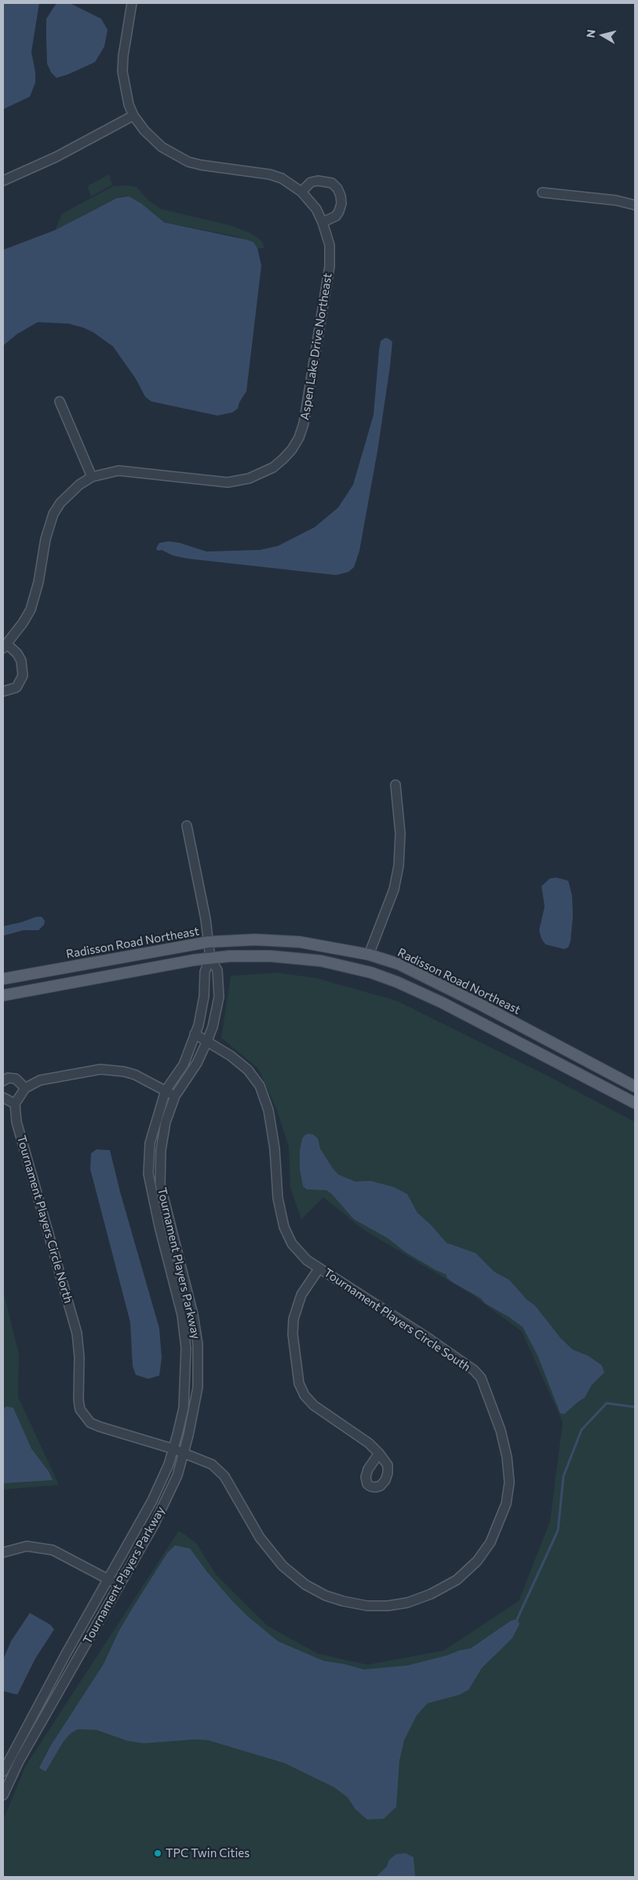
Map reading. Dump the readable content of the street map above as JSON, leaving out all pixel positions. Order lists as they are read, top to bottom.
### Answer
{
  "streets": {
    "main road": ["Radisson Road Northeast"],
    "street": [
      "Aspen Lake Drive Northeast",
      "Tournament Players Circle North",
      "Tournament Players Parkway",
      "Tournament Players Circle South"
    ]
  },
  "crossings": [
    ["Radisson Road Northeast", "Tournament Players Parkway"],
    ["Tournament Players Circle North", "Tournament Players Parkway"],
    ["Tournament Players Circle North", "Tournament Players Circle South"],
    ["Tournament Players Parkway", "Tournament Players Circle South"]
  ],
  "places": ["TPC Twin Cities"],
  "north": "left"
}
